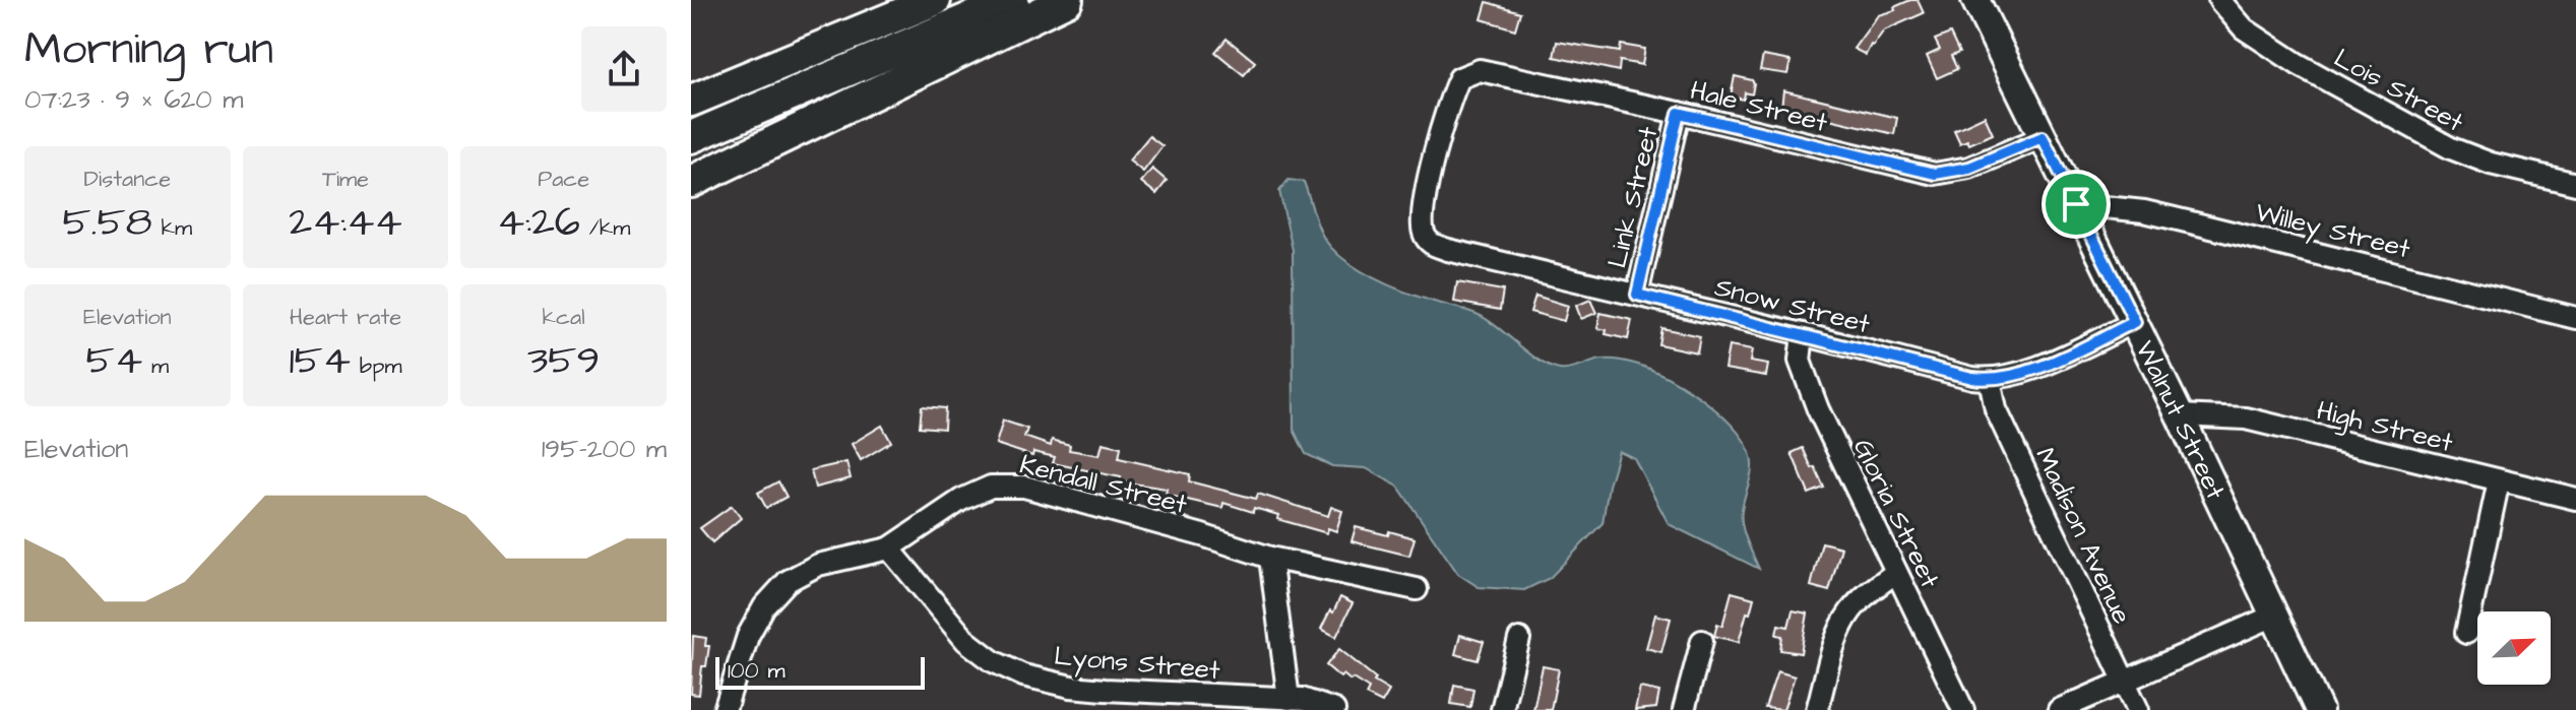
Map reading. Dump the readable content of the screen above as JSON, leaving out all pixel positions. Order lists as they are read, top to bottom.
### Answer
{
  "streets": {
    "main road": ["Walnut Street"],
    "street": [
      "Lois Street",
      "Hale Street",
      "Link Street",
      "Willey Street",
      "Snow Street",
      "High Street",
      "Kendall Street",
      "Gloria Street",
      "Madison Avenue",
      "Lyons Street"
    ]
  },
  "crossings": [
    ["Hale Street", "Link Street"],
    ["Hale Street", "Snow Street"],
    ["Hale Street", "Walnut Street"],
    ["Link Street", "Snow Street"],
    ["Willey Street", "Walnut Street"],
    ["Snow Street", "Walnut Street"],
    ["Snow Street", "Gloria Street"],
    ["Snow Street", "Madison Avenue"],
    ["Walnut Street", "High Street"],
    ["Kendall Street", "Lyons Street"]
  ],
  "scale_bar": "100 m",
  "north": "top right",
  "page": {
    "heading": ["Morning run", "07:23 · 9 × 620 m"],
    "stats": [
      ["Distance", "5.58 km"],
      ["Time", "24:44"],
      ["Pace", "4:26 /km"],
      ["Elevation", "54 m"],
      ["Heart rate", "154 bpm"],
      ["kcal", "359"]
    ],
    "chart": ["Elevation", "195–200 m"],
    "scale": "100 m"
  }
}
